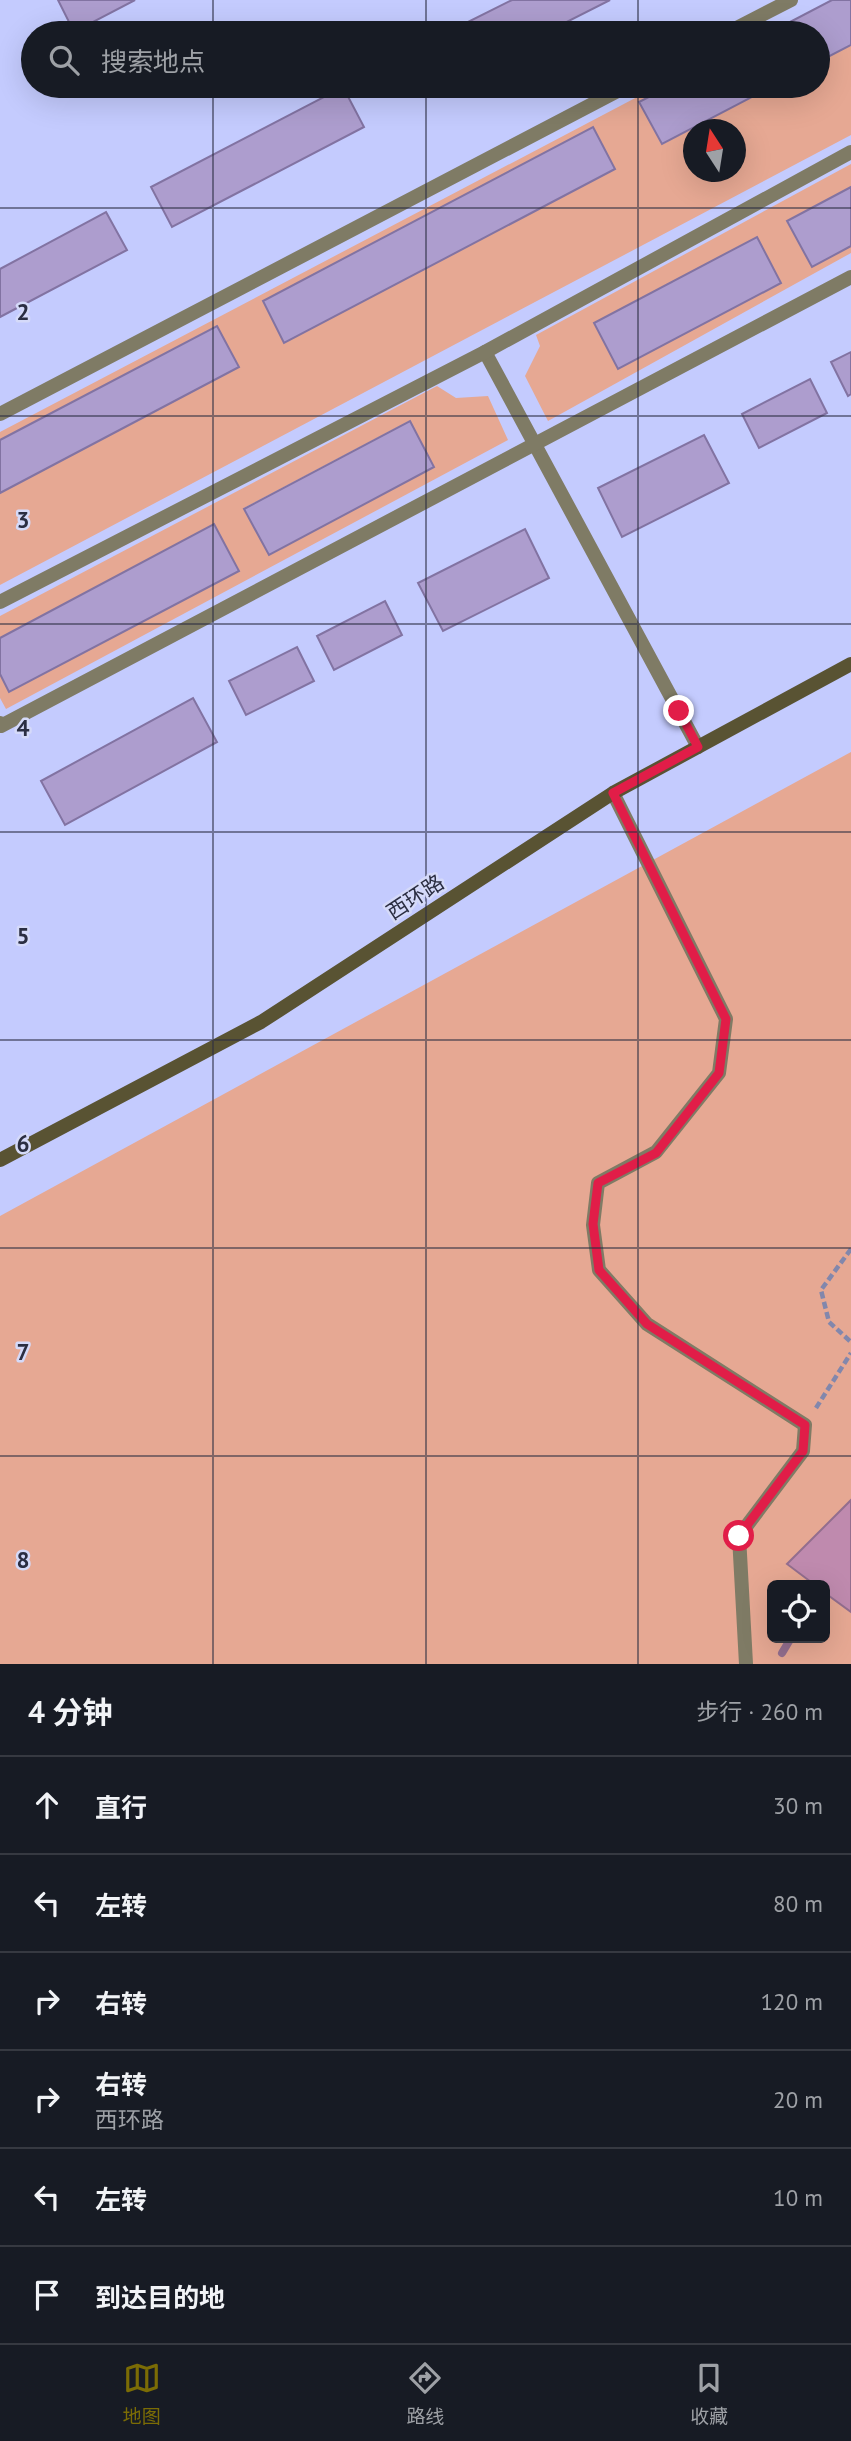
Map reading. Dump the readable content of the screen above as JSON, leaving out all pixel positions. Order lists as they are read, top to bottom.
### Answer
{
  "streets": {
    "main road": ["西环路"]
  },
  "north": "top",
  "page": {
    "search": "搜索地点",
    "heading": ["4 分钟", "步行 · 260 m"],
    "list": [
      ["直行", "30 m"],
      ["左转", "80 m"],
      ["右转", "120 m"],
      ["右转", "西环路", "20 m"],
      ["左转", "10 m"],
      "到达目的地"
    ],
    "nav": ["地图", "路线", "收藏"]
  },
  "grid": {
    "rows": [
      "2",
      "3",
      "4",
      "5",
      "6",
      "7",
      "8"
    ]
  }
}
